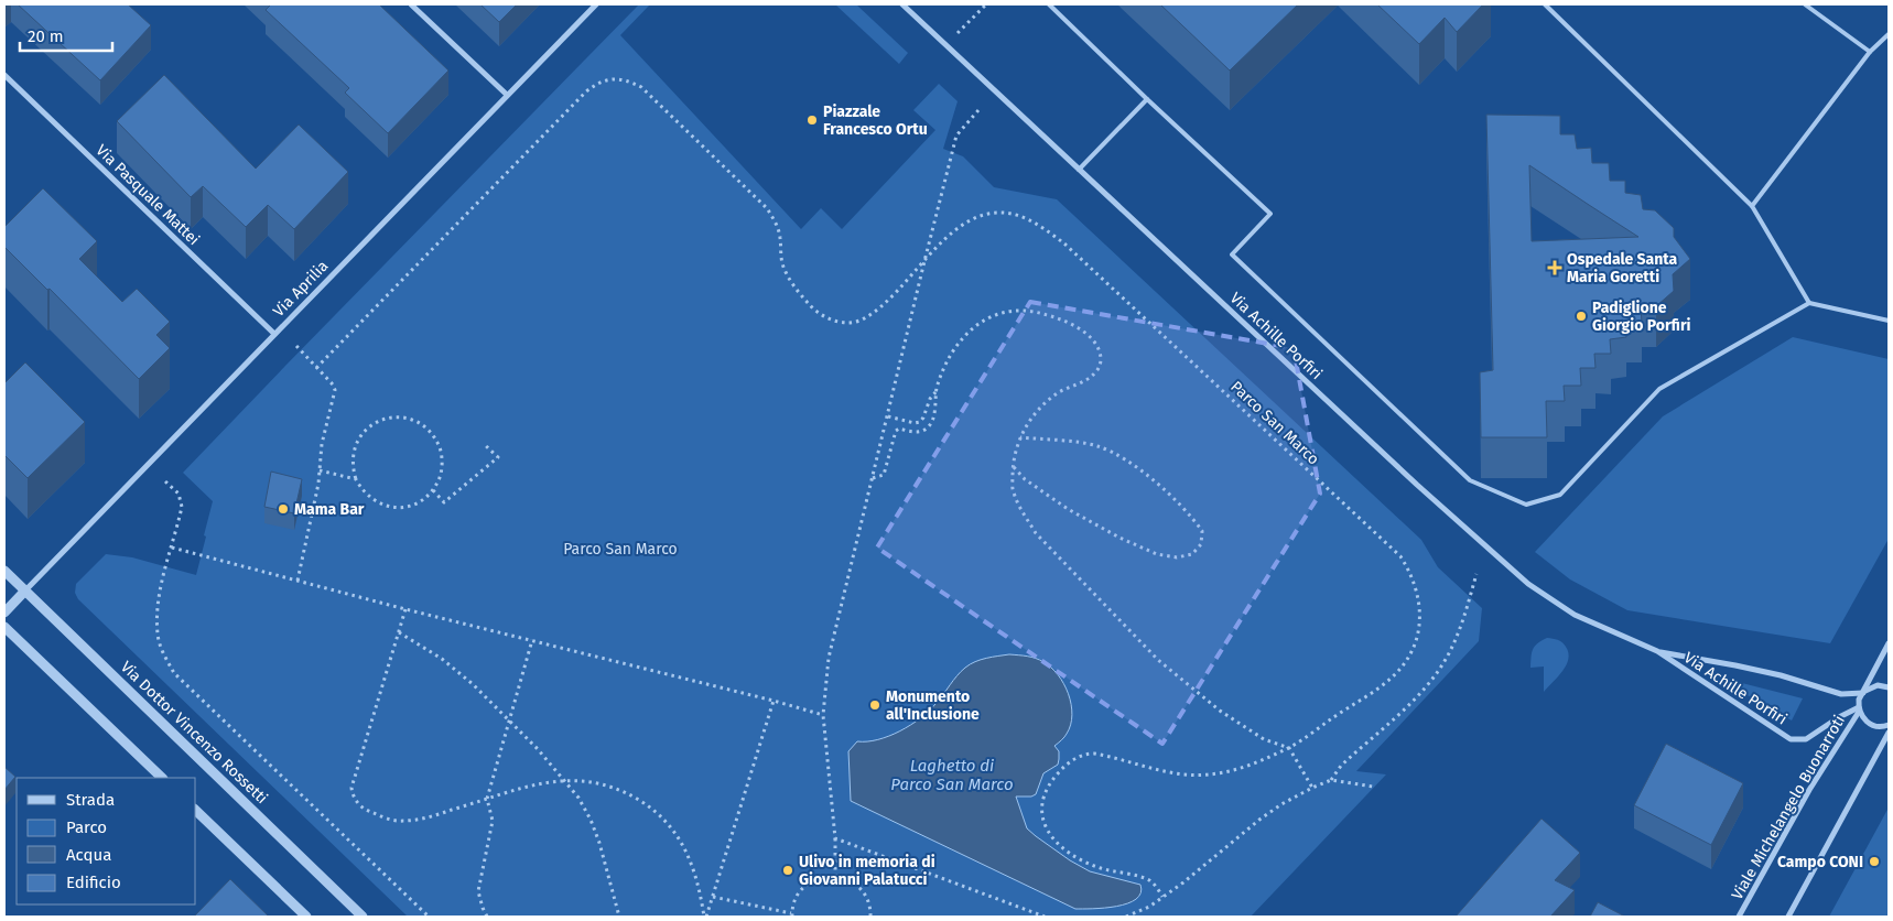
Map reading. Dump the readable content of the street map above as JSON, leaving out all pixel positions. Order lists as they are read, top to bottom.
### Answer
{
  "streets": {
    "street": [
      "Via Pasquale Mattei",
      "Via Aprilia",
      "Via Achille Porfiri",
      "Via Dottor Vincenzo Rossetti",
      "Viale Michelangelo Buonarroti"
    ],
    "path": ["Parco San Marco"]
  },
  "crossings": [
    ["Via Pasquale Mattei", "Via Aprilia"],
    ["Via Aprilia", "Via Dottor Vincenzo Rossetti"],
    ["Via Achille Porfiri", "Viale Michelangelo Buonarroti"]
  ],
  "water": ["Laghetto di Parco San Marco"],
  "parks": ["Parco San Marco"],
  "places": {
    "other": [
      "Piazzale Francesco Ortu",
      "Padiglione Giorgio Porfiri",
      "Mama Bar",
      "Monumento all'Inclusione",
      "Campo CONI",
      "Ulivo in memoria di Giovanni Palatucci"
    ],
    "health": ["Ospedale Santa Maria Goretti"]
  },
  "legend": [
    "Strada",
    "Parco",
    "Acqua",
    "Edificio"
  ],
  "scale_bar": "20 m"
}
